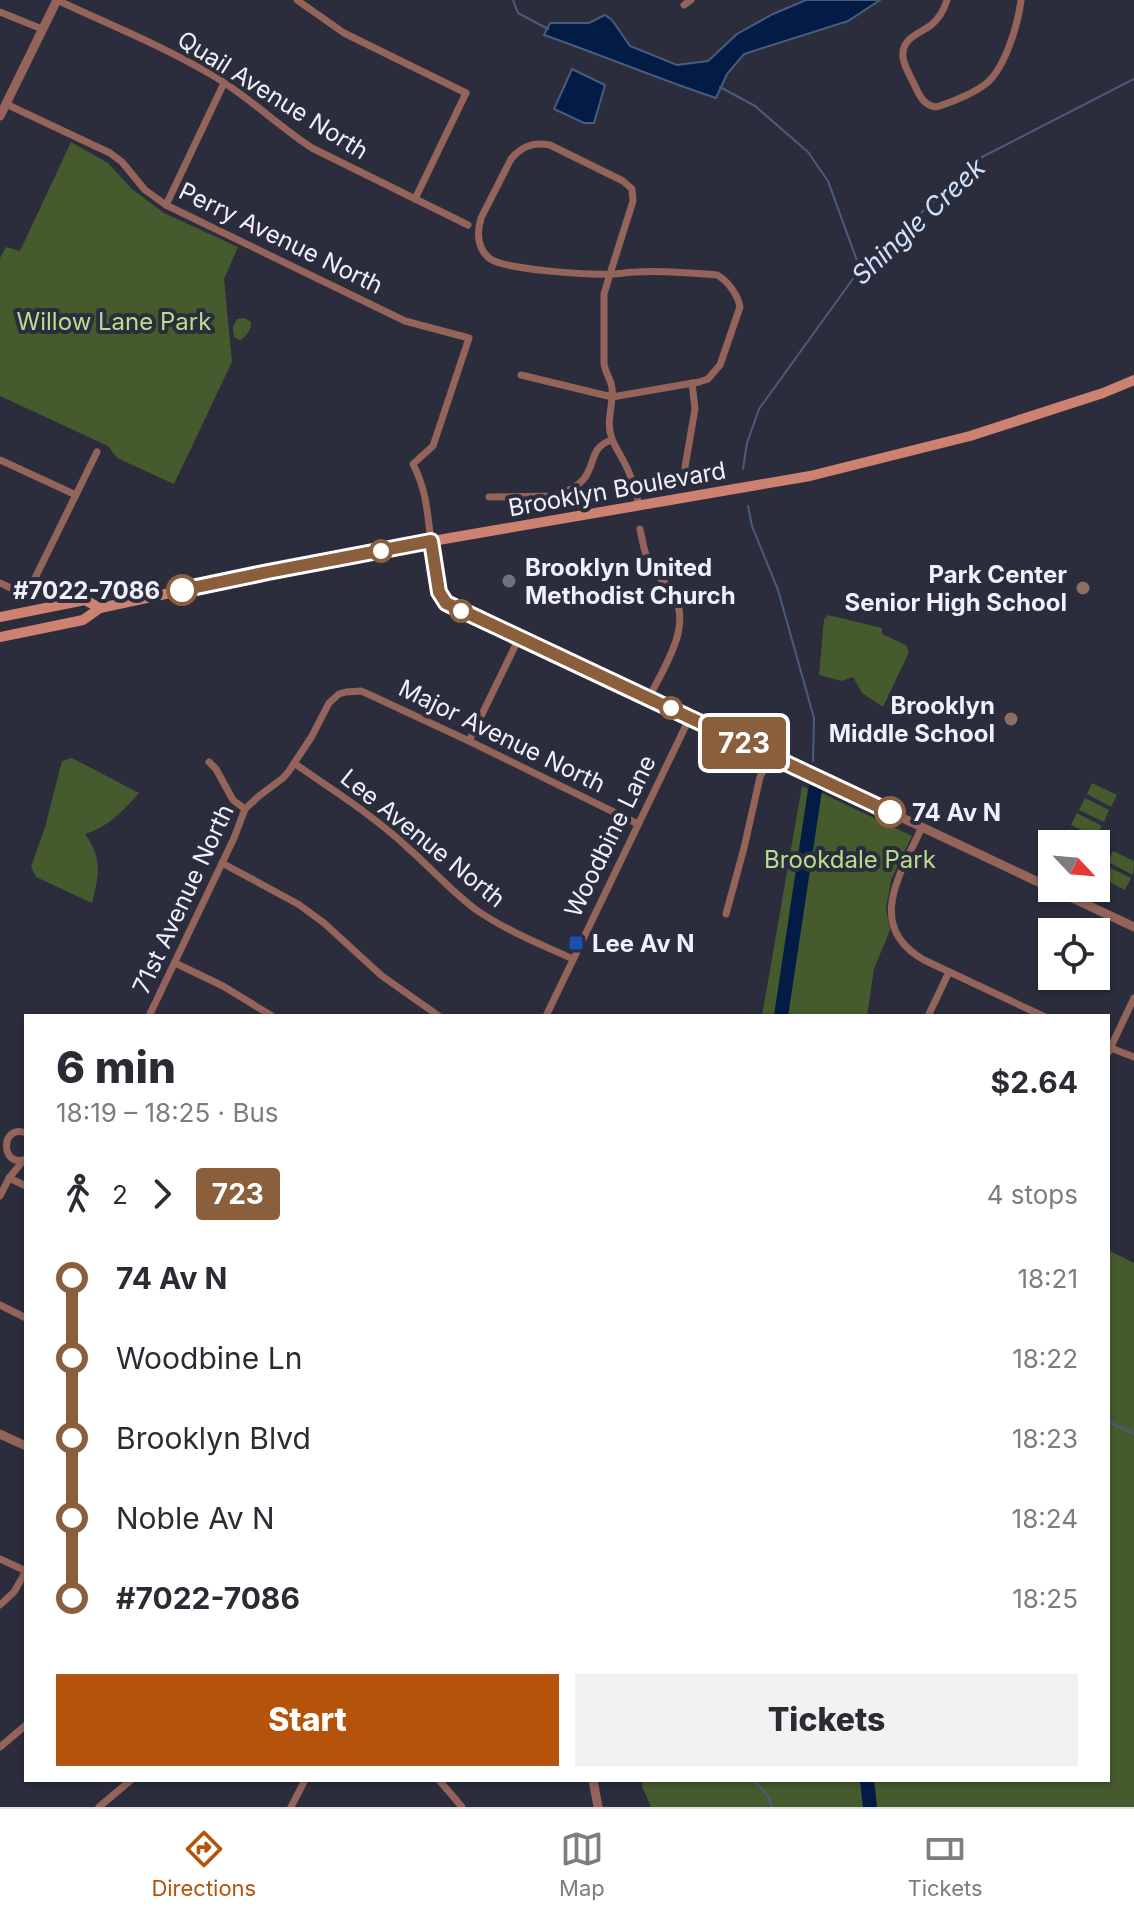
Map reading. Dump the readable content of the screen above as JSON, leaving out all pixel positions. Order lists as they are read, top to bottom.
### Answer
{
  "streets": {
    "main road": ["Brooklyn Boulevard"],
    "street": [
      "Quail Avenue North",
      "Perry Avenue North",
      "Major Avenue North",
      "Woodbine Lane",
      "Lee Avenue North",
      "71st Avenue North"
    ]
  },
  "crossings": [
    ["Perry Avenue North", "Brooklyn Boulevard"],
    ["Major Avenue North", "Woodbine Lane"],
    ["Major Avenue North", "71st Avenue North"],
    ["Woodbine Lane", "Lee Avenue North"],
    ["Lee Avenue North", "71st Avenue North"]
  ],
  "water": ["Shingle Creek"],
  "parks": ["Willow Lane Park", "Brookdale Park"],
  "places": {
    "other": [
      "Brooklyn United Methodist Church",
      "Park Center Senior High School",
      "#7022-7086",
      "Brooklyn Middle School",
      "74 Av N"
    ],
    "transit": ["Lee Av N"]
  },
  "lines": ["bus line 723"],
  "north": "bottom right",
  "page": {
    "on_map": "723",
    "heading": ["6 min", "18:19 – 18:25 · Bus", "$2.64"],
    "legs": ["2", "723", "4 stops"],
    "list": [
      {
        "name": "74 Av N",
        "value": "18:21"
      },
      {
        "name": "Woodbine Ln",
        "value": "18:22"
      },
      {
        "name": "Brooklyn Blvd",
        "value": "18:23"
      },
      {
        "name": "Noble Av N",
        "value": "18:24"
      },
      {
        "name": "#7022-7086",
        "value": "18:25"
      }
    ],
    "buttons": ["Start", "Tickets"],
    "tabs": ["Directions", "Map", "Tickets"]
  }
}
